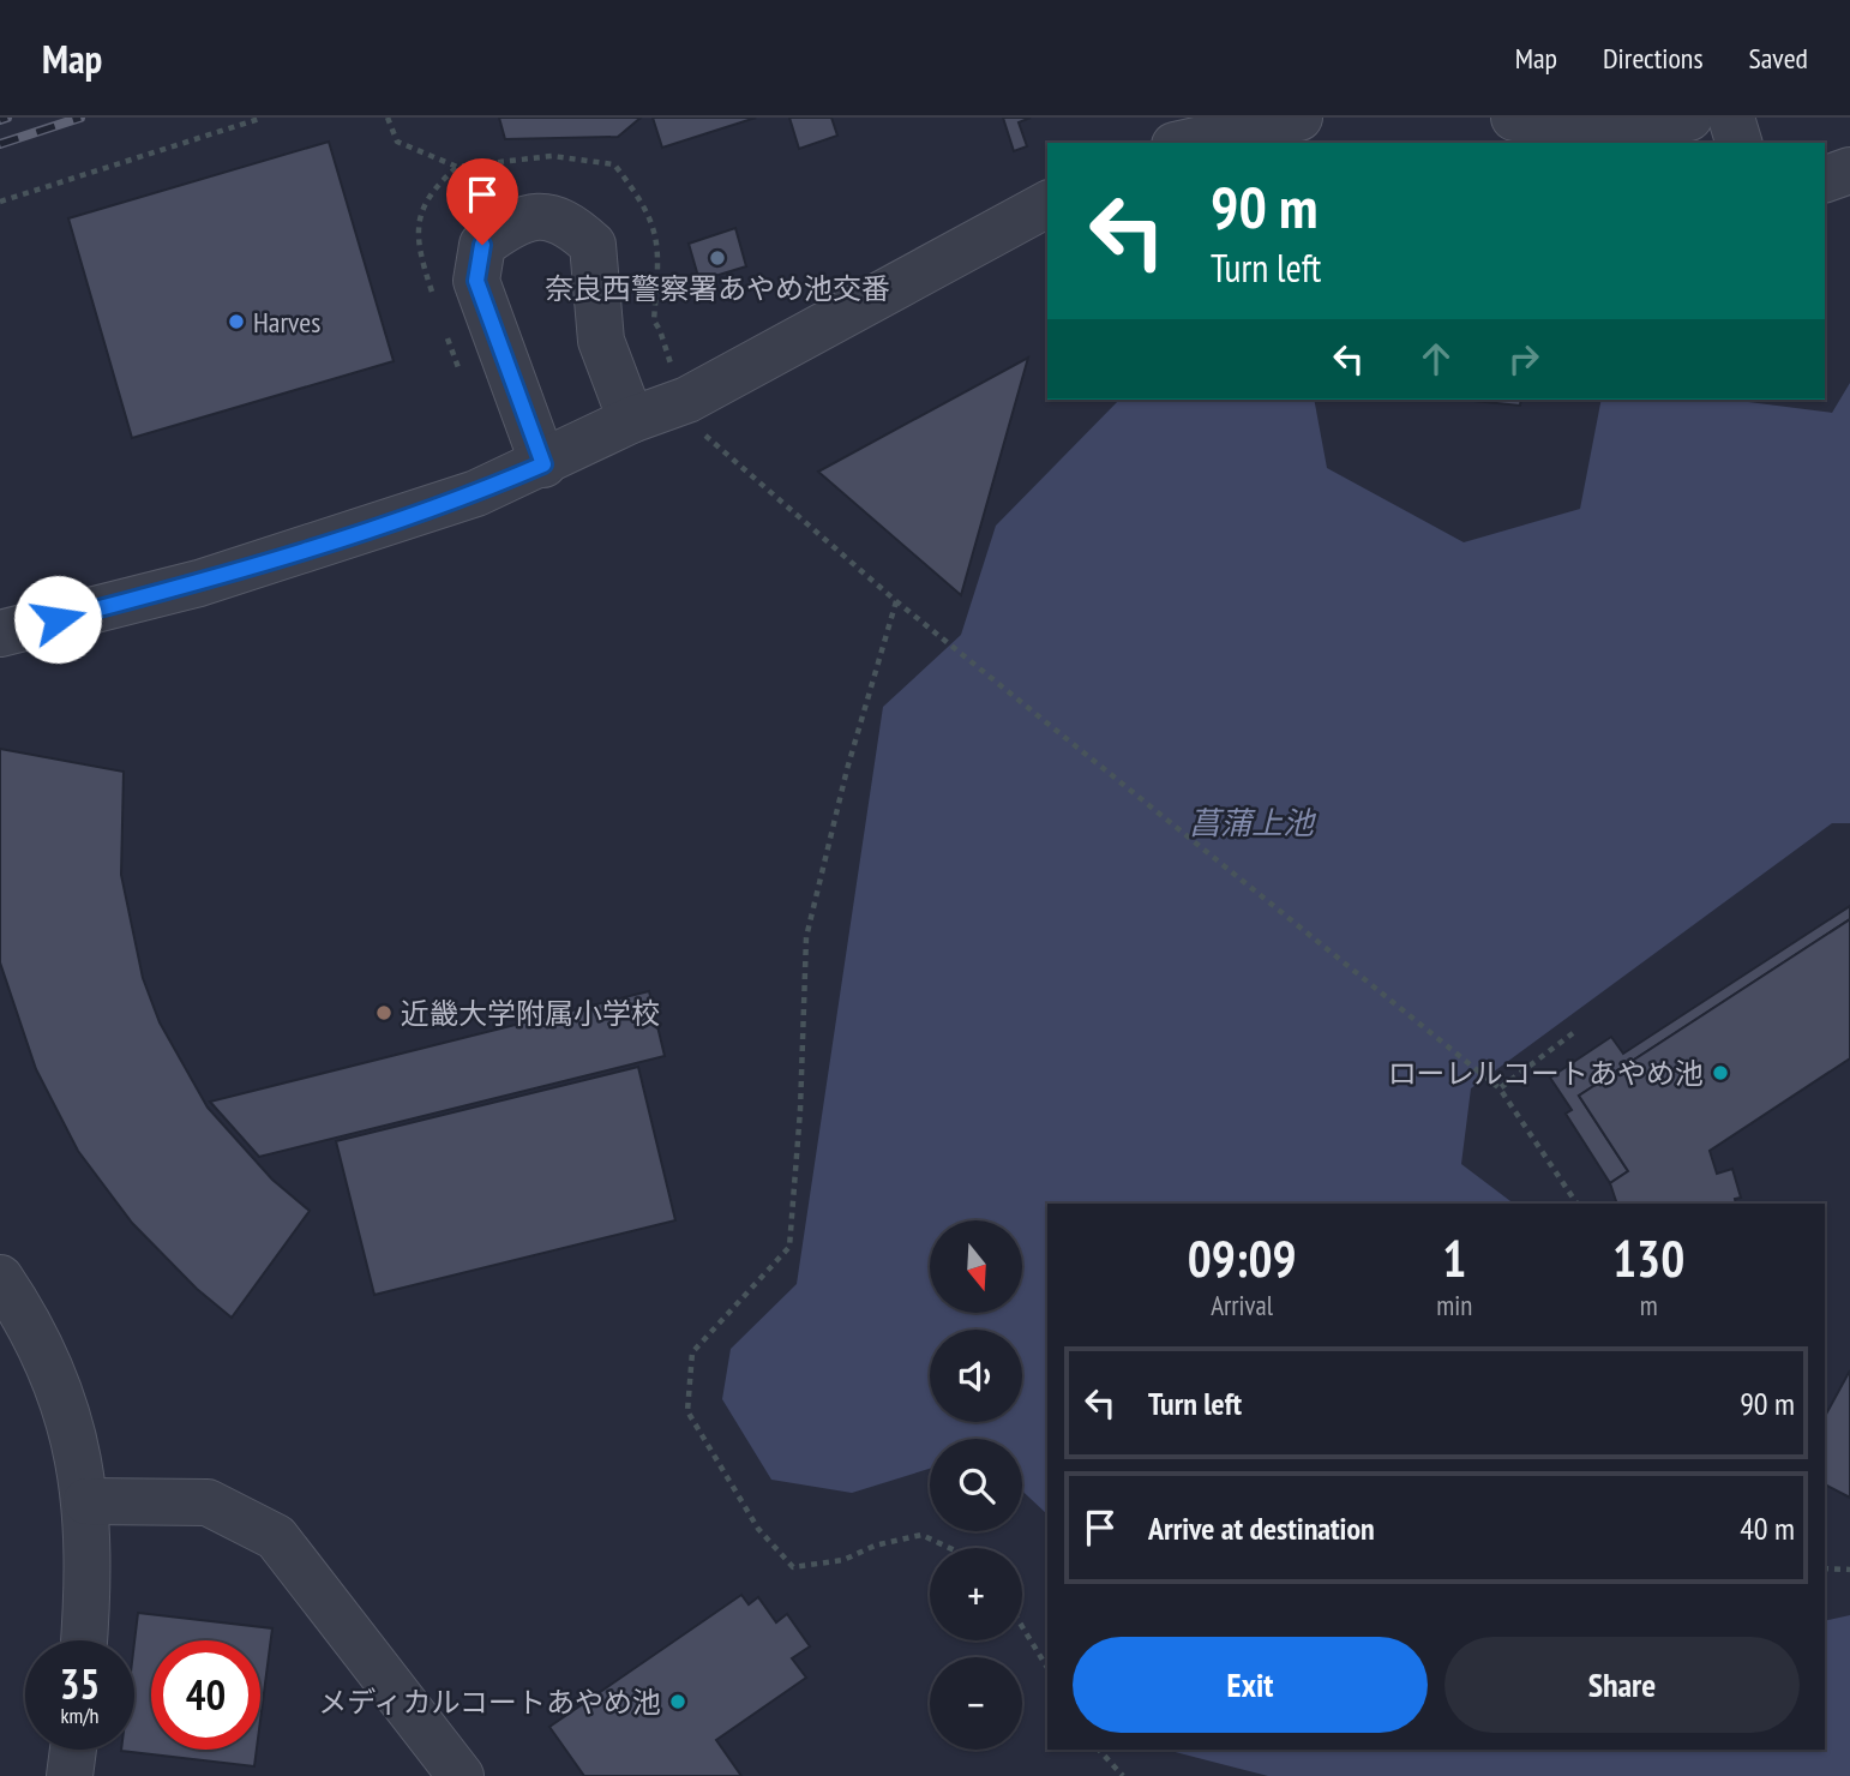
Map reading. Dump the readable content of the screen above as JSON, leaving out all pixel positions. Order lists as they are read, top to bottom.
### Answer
{
  "water": ["菖蒲上池"],
  "places": [
    "奈良西警察署あやめ池交番",
    "Harves",
    "近畿大学附属小学校",
    "ローレルコートあやめ池",
    "メディカルコートあやめ池"
  ],
  "north": "bottom",
  "page": {
    "header": "Map",
    "nav": ["Map", "Directions", "Saved"],
    "turn": ["90 m", "Turn left"],
    "eta": [
      "09:09",
      "Arrival",
      "1",
      "min",
      "130",
      "m"
    ],
    "map_buttons": ["+", "−"],
    "list": [
      {
        "name": "Turn left",
        "value": "90 m"
      },
      {
        "name": "Arrive at destination",
        "value": "40 m"
      }
    ],
    "buttons": ["Exit", "Share"],
    "speed": "35 km/h",
    "limit": "40"
  }
}
